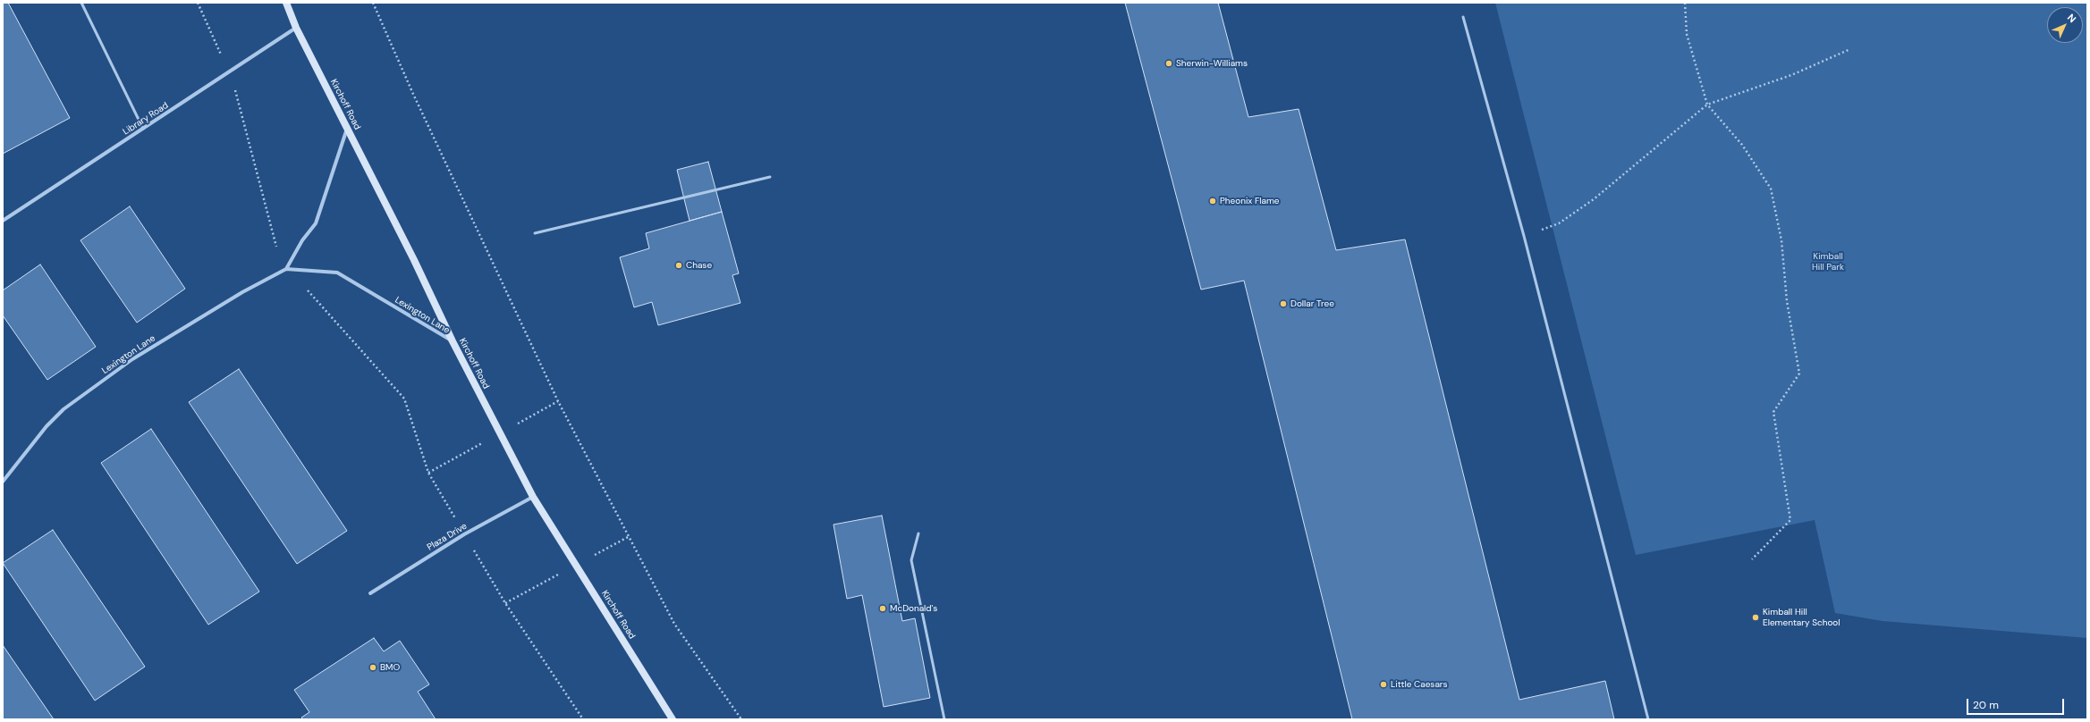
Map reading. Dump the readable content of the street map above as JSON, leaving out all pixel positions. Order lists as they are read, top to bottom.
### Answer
{
  "streets": {
    "main road": ["Kirchoff Road"],
    "street": ["Library Road", "Lexington Lane", "Plaza Drive"]
  },
  "crossings": [
    ["Kirchoff Road", "Library Road"],
    ["Kirchoff Road", "Lexington Lane"],
    ["Kirchoff Road", "Plaza Drive"]
  ],
  "parks": ["Kimball Hill Park"],
  "places": [
    "Sherwin-Williams",
    "Pheonix Flame",
    "Chase",
    "Dollar Tree",
    "McDonald's",
    "Kimball Hill Elementary School",
    "BMO",
    "Little Caesars"
  ],
  "scale_bar": "20 m",
  "north": "top right"
}
